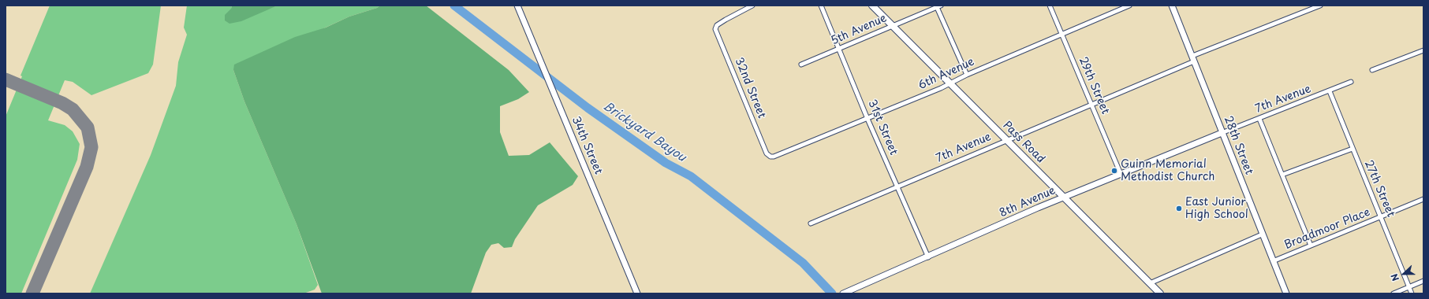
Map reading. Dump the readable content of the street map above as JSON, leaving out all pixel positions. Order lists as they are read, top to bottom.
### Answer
{
  "streets": {
    "main road": ["Pass Road"],
    "street": [
      "5th Avenue",
      "6th Avenue",
      "29th Street",
      "32nd Street",
      "7th Avenue",
      "31st Street",
      "34th Street",
      "28th Street",
      "27th Street",
      "8th Avenue",
      "Broadmoor Place"
    ]
  },
  "crossings": [
    ["5th Avenue", "31st Street"],
    ["5th Avenue", "Pass Road"],
    ["6th Avenue", "29th Street"],
    ["6th Avenue", "32nd Street"],
    ["6th Avenue", "31st Street"],
    ["6th Avenue", "Pass Road"],
    ["29th Street", "7th Avenue"],
    ["29th Street", "8th Avenue"],
    ["7th Avenue", "31st Street"],
    ["7th Avenue", "Pass Road"],
    ["7th Avenue", "28th Street"],
    ["7th Avenue", "27th Street"],
    ["7th Avenue", "8th Avenue"],
    ["31st Street", "8th Avenue"],
    ["Pass Road", "8th Avenue"],
    ["28th Street", "8th Avenue"],
    ["28th Street", "Broadmoor Place"],
    ["27th Street", "Broadmoor Place"]
  ],
  "water": ["Brickyard Bayou"],
  "places": ["Guinn Memorial Methodist Church", "East Junior High School"],
  "north": "left"
}
